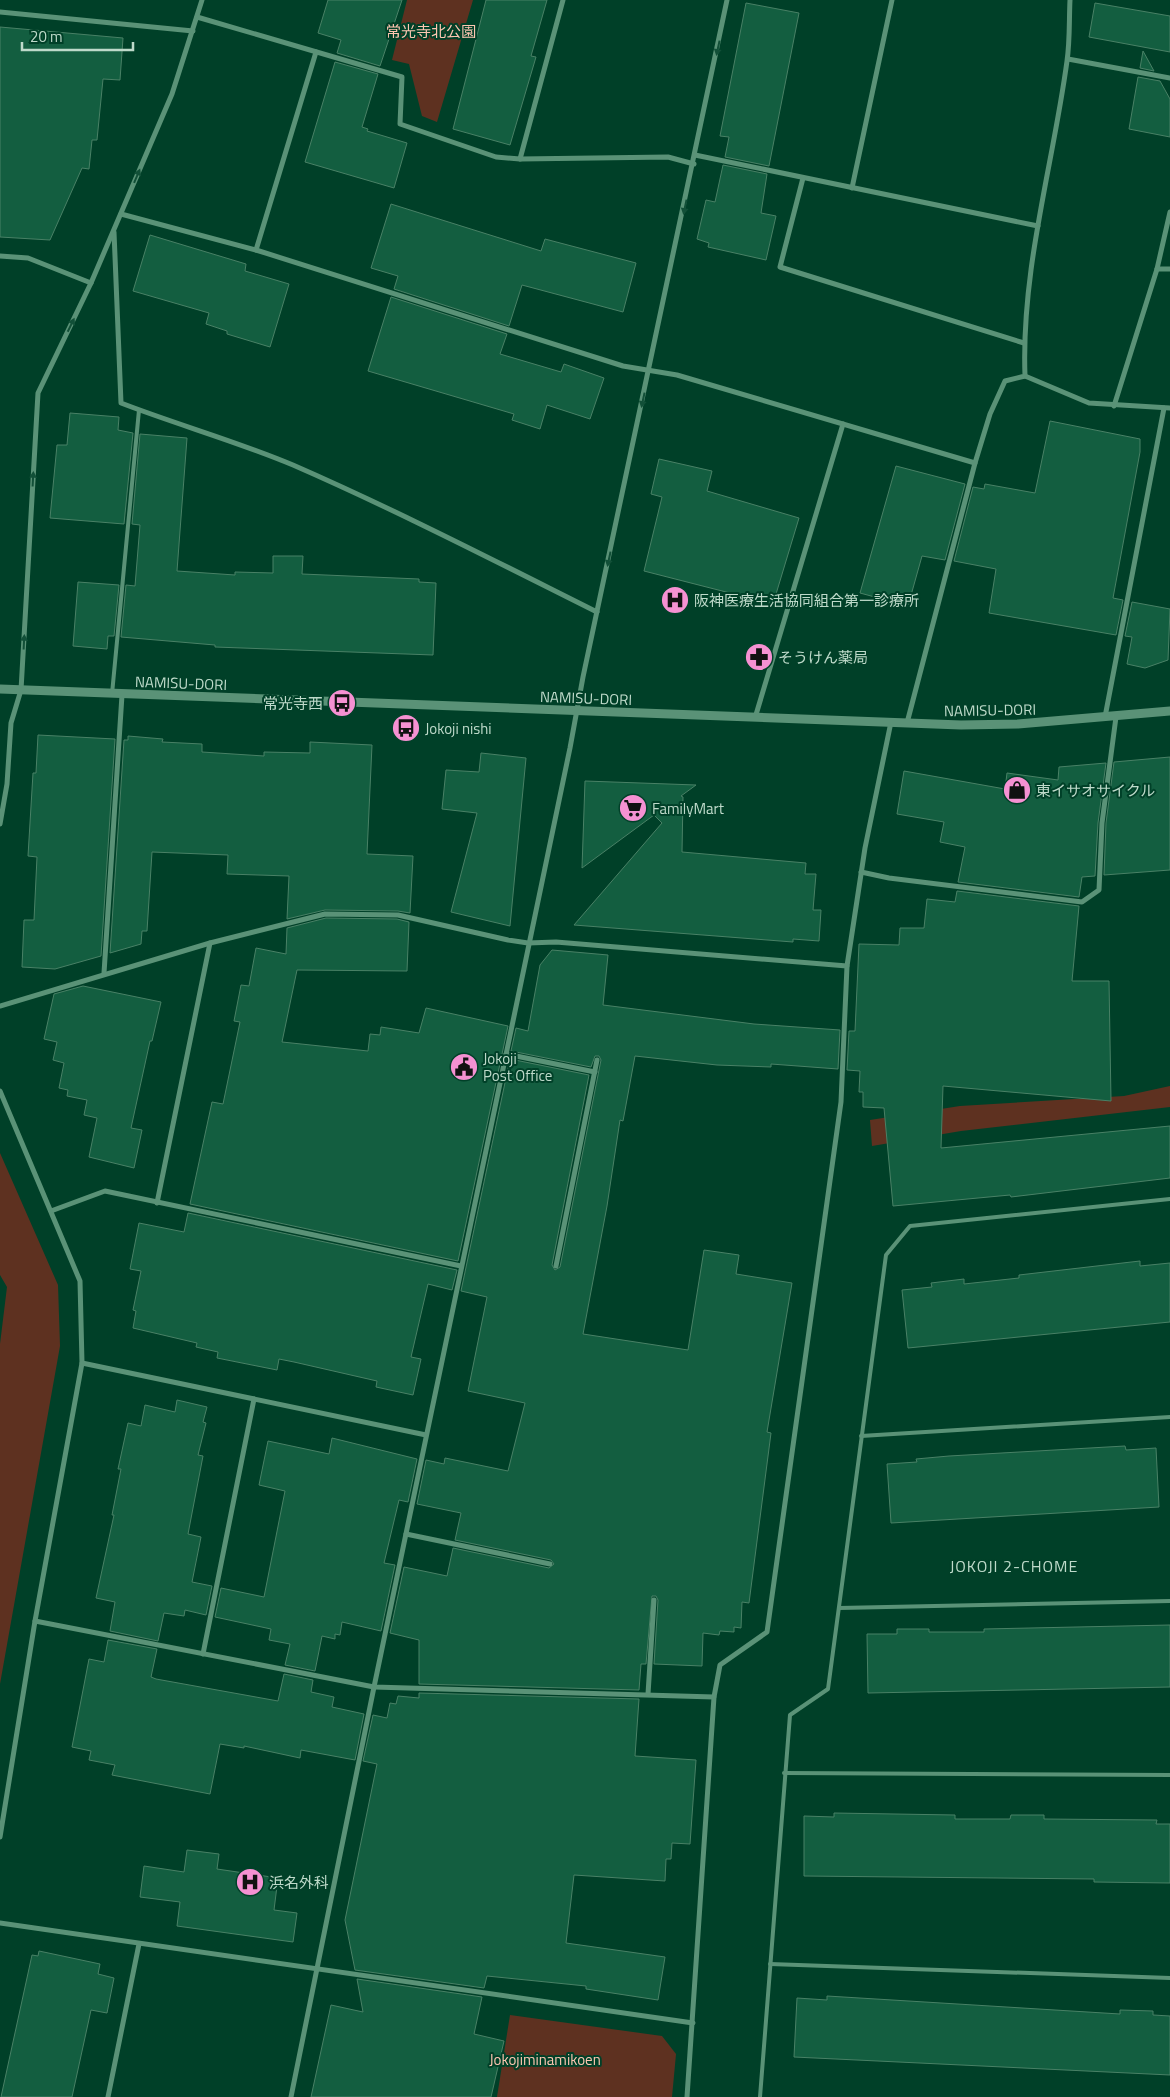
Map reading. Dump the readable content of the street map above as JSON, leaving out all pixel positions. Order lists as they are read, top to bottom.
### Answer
{
  "streets": {
    "street": ["NAMISU-DORI"]
  },
  "districts": ["JOKOJI 2-CHOME"],
  "parks": ["常光寺北公園", "Jokojiminamikoen"],
  "places": {
    "hospital": ["阪神医療生活協同組合第一診療所", "浜名外科"],
    "pharmacy": ["そうけん薬局"],
    "bus stop": ["常光寺西", "Jokoji nishi"],
    "shop": ["東イサオサイクル"],
    "supermarket": ["FamilyMart"],
    "public building": ["Jokoji Post Office"]
  },
  "scale_bar": "20 m"
}
